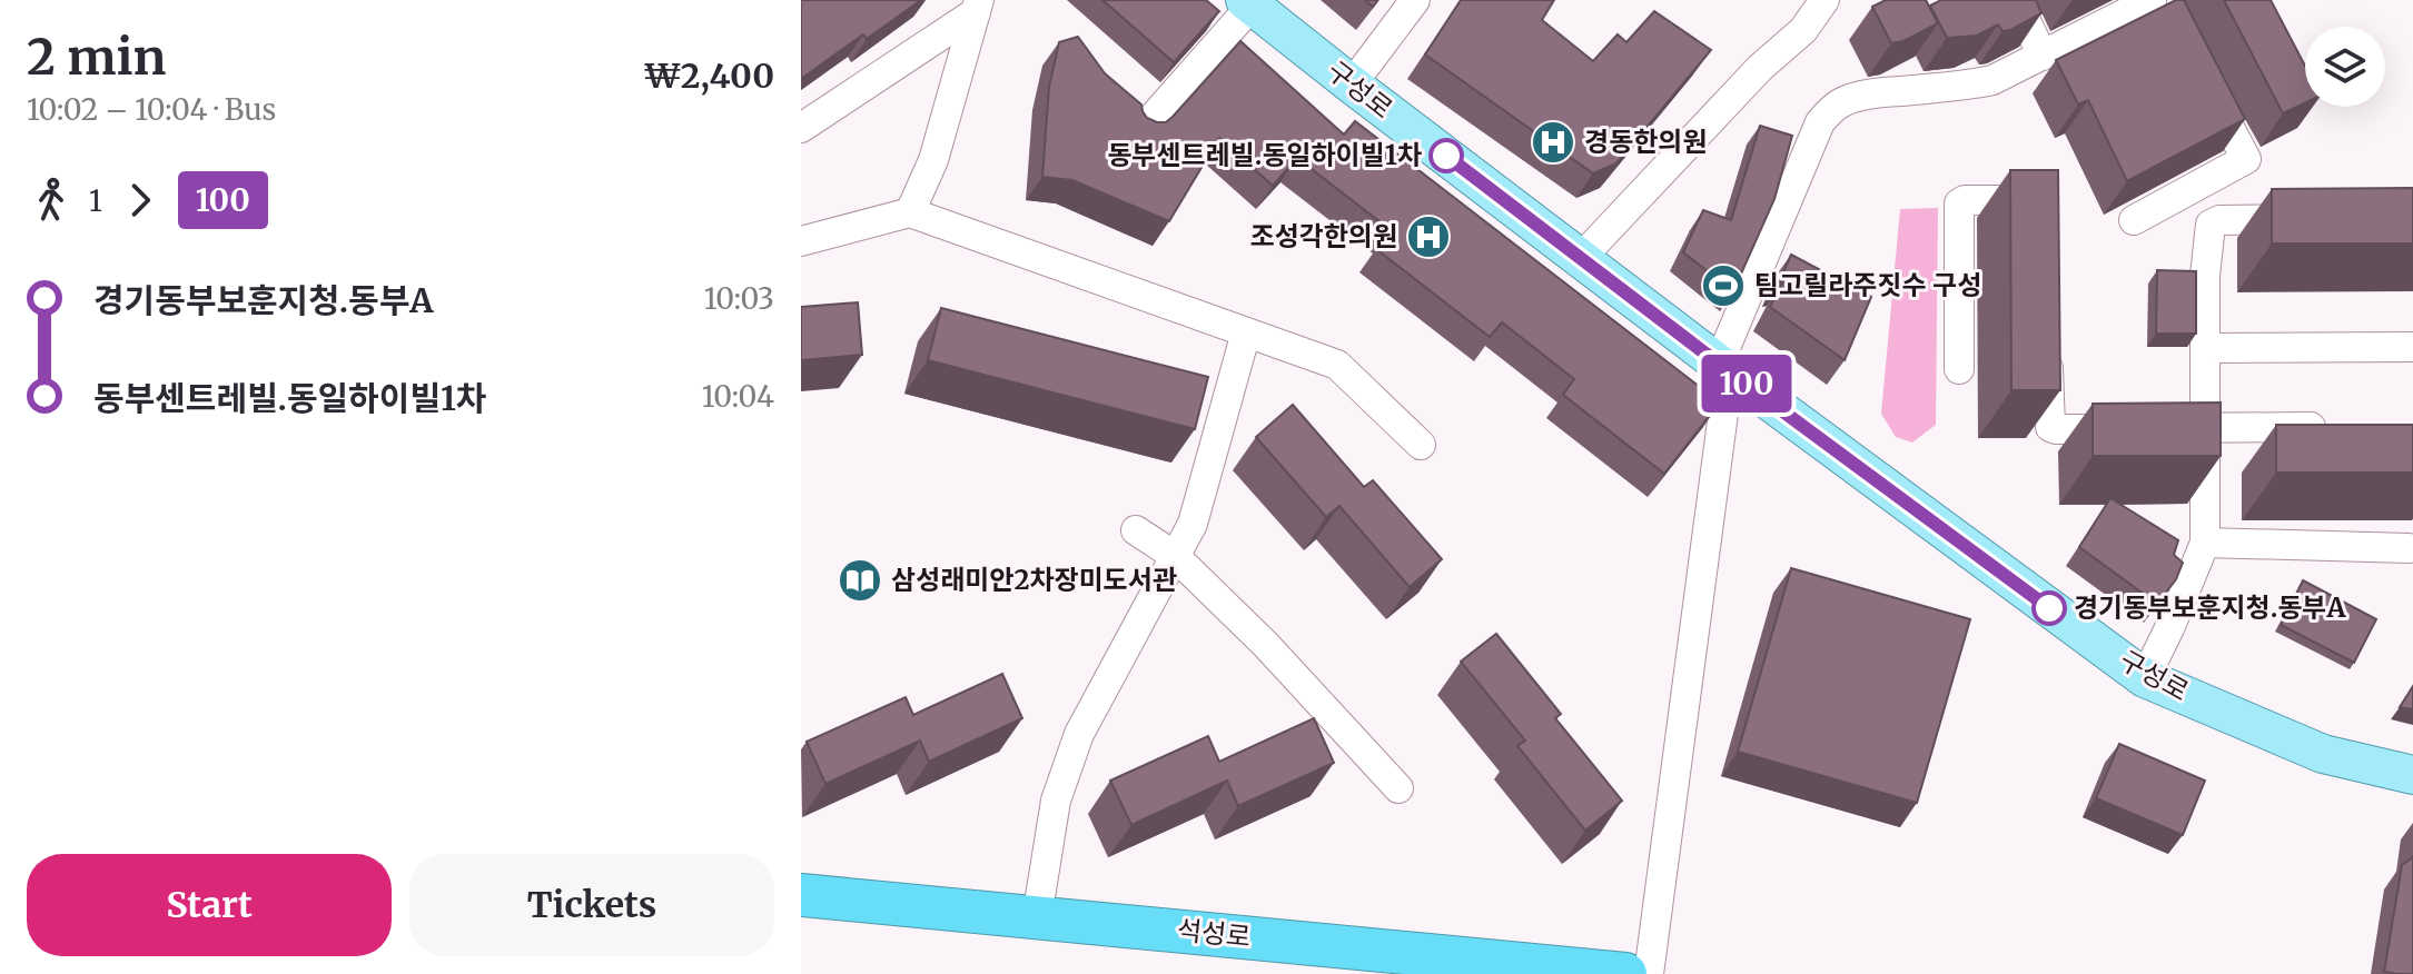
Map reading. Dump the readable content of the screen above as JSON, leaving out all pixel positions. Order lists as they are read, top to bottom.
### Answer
{
  "streets": {
    "highway": ["석성로"],
    "main road": ["구성로"]
  },
  "places": {
    "hospital": ["경동한의원", "조성각한의원"],
    "other": ["동부센트레빌.동일하이빌1차", "경기동부보훈지청.동부A"],
    "sports": ["팀고릴라주짓수 구성"],
    "library": ["삼성래미안2차장미도서관"]
  },
  "lines": ["bus line 100"],
  "page": {
    "heading": ["2 min", "10:02 – 10:04 · Bus", "₩2,400"],
    "on_map": "100",
    "legs": ["1", "100"],
    "list": [
      {
        "name": "경기동부보훈지청.동부A",
        "value": "10:03"
      },
      {
        "name": "동부센트레빌.동일하이빌1차",
        "value": "10:04"
      }
    ],
    "buttons": ["Start", "Tickets"]
  }
}
